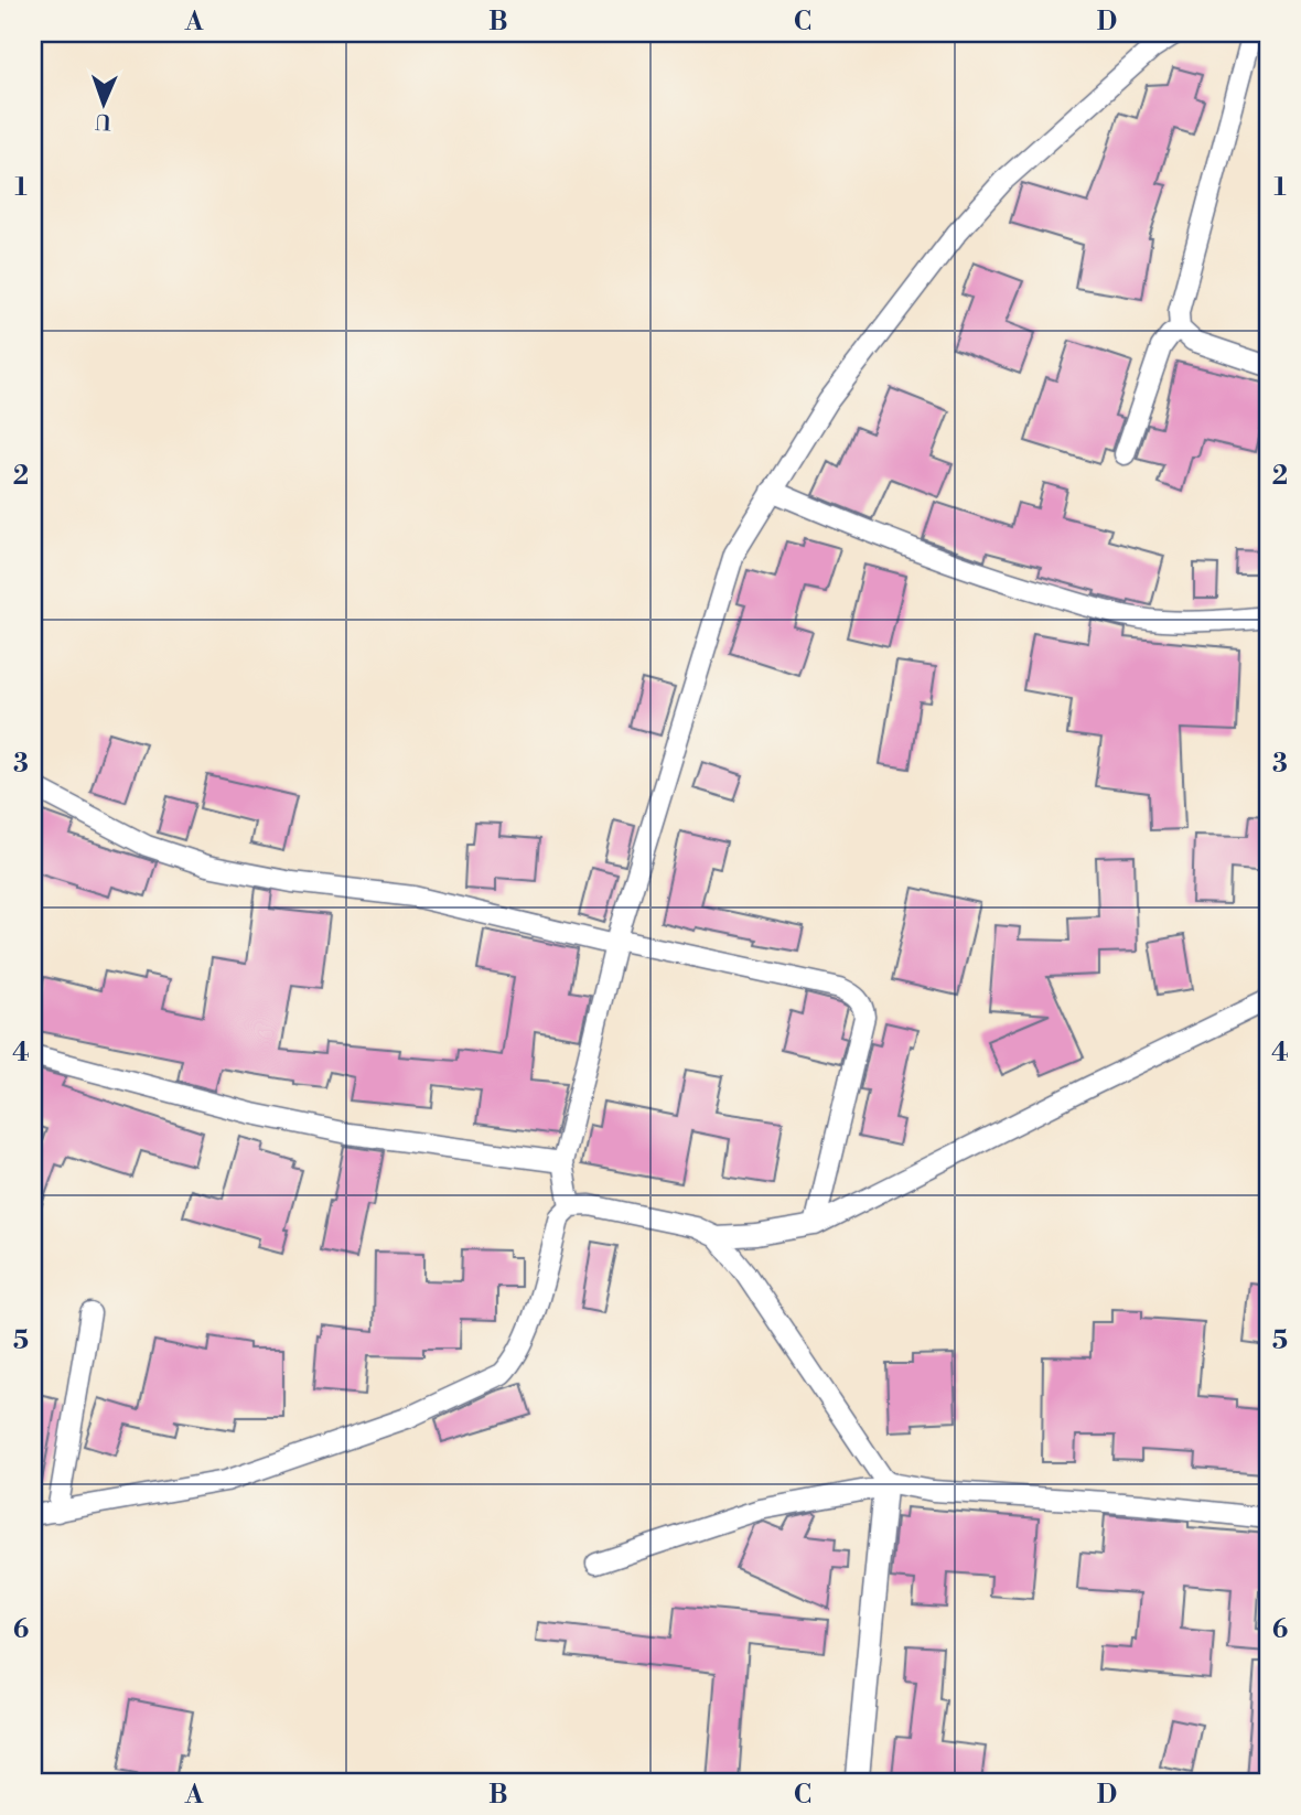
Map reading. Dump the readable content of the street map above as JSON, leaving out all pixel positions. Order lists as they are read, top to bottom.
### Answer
{
  "north": "bottom",
  "grid": {
    "columns": [
      "A",
      "B",
      "C",
      "D"
    ],
    "rows": [
      "1",
      "2",
      "3",
      "4",
      "5",
      "6"
    ]
  }
}
